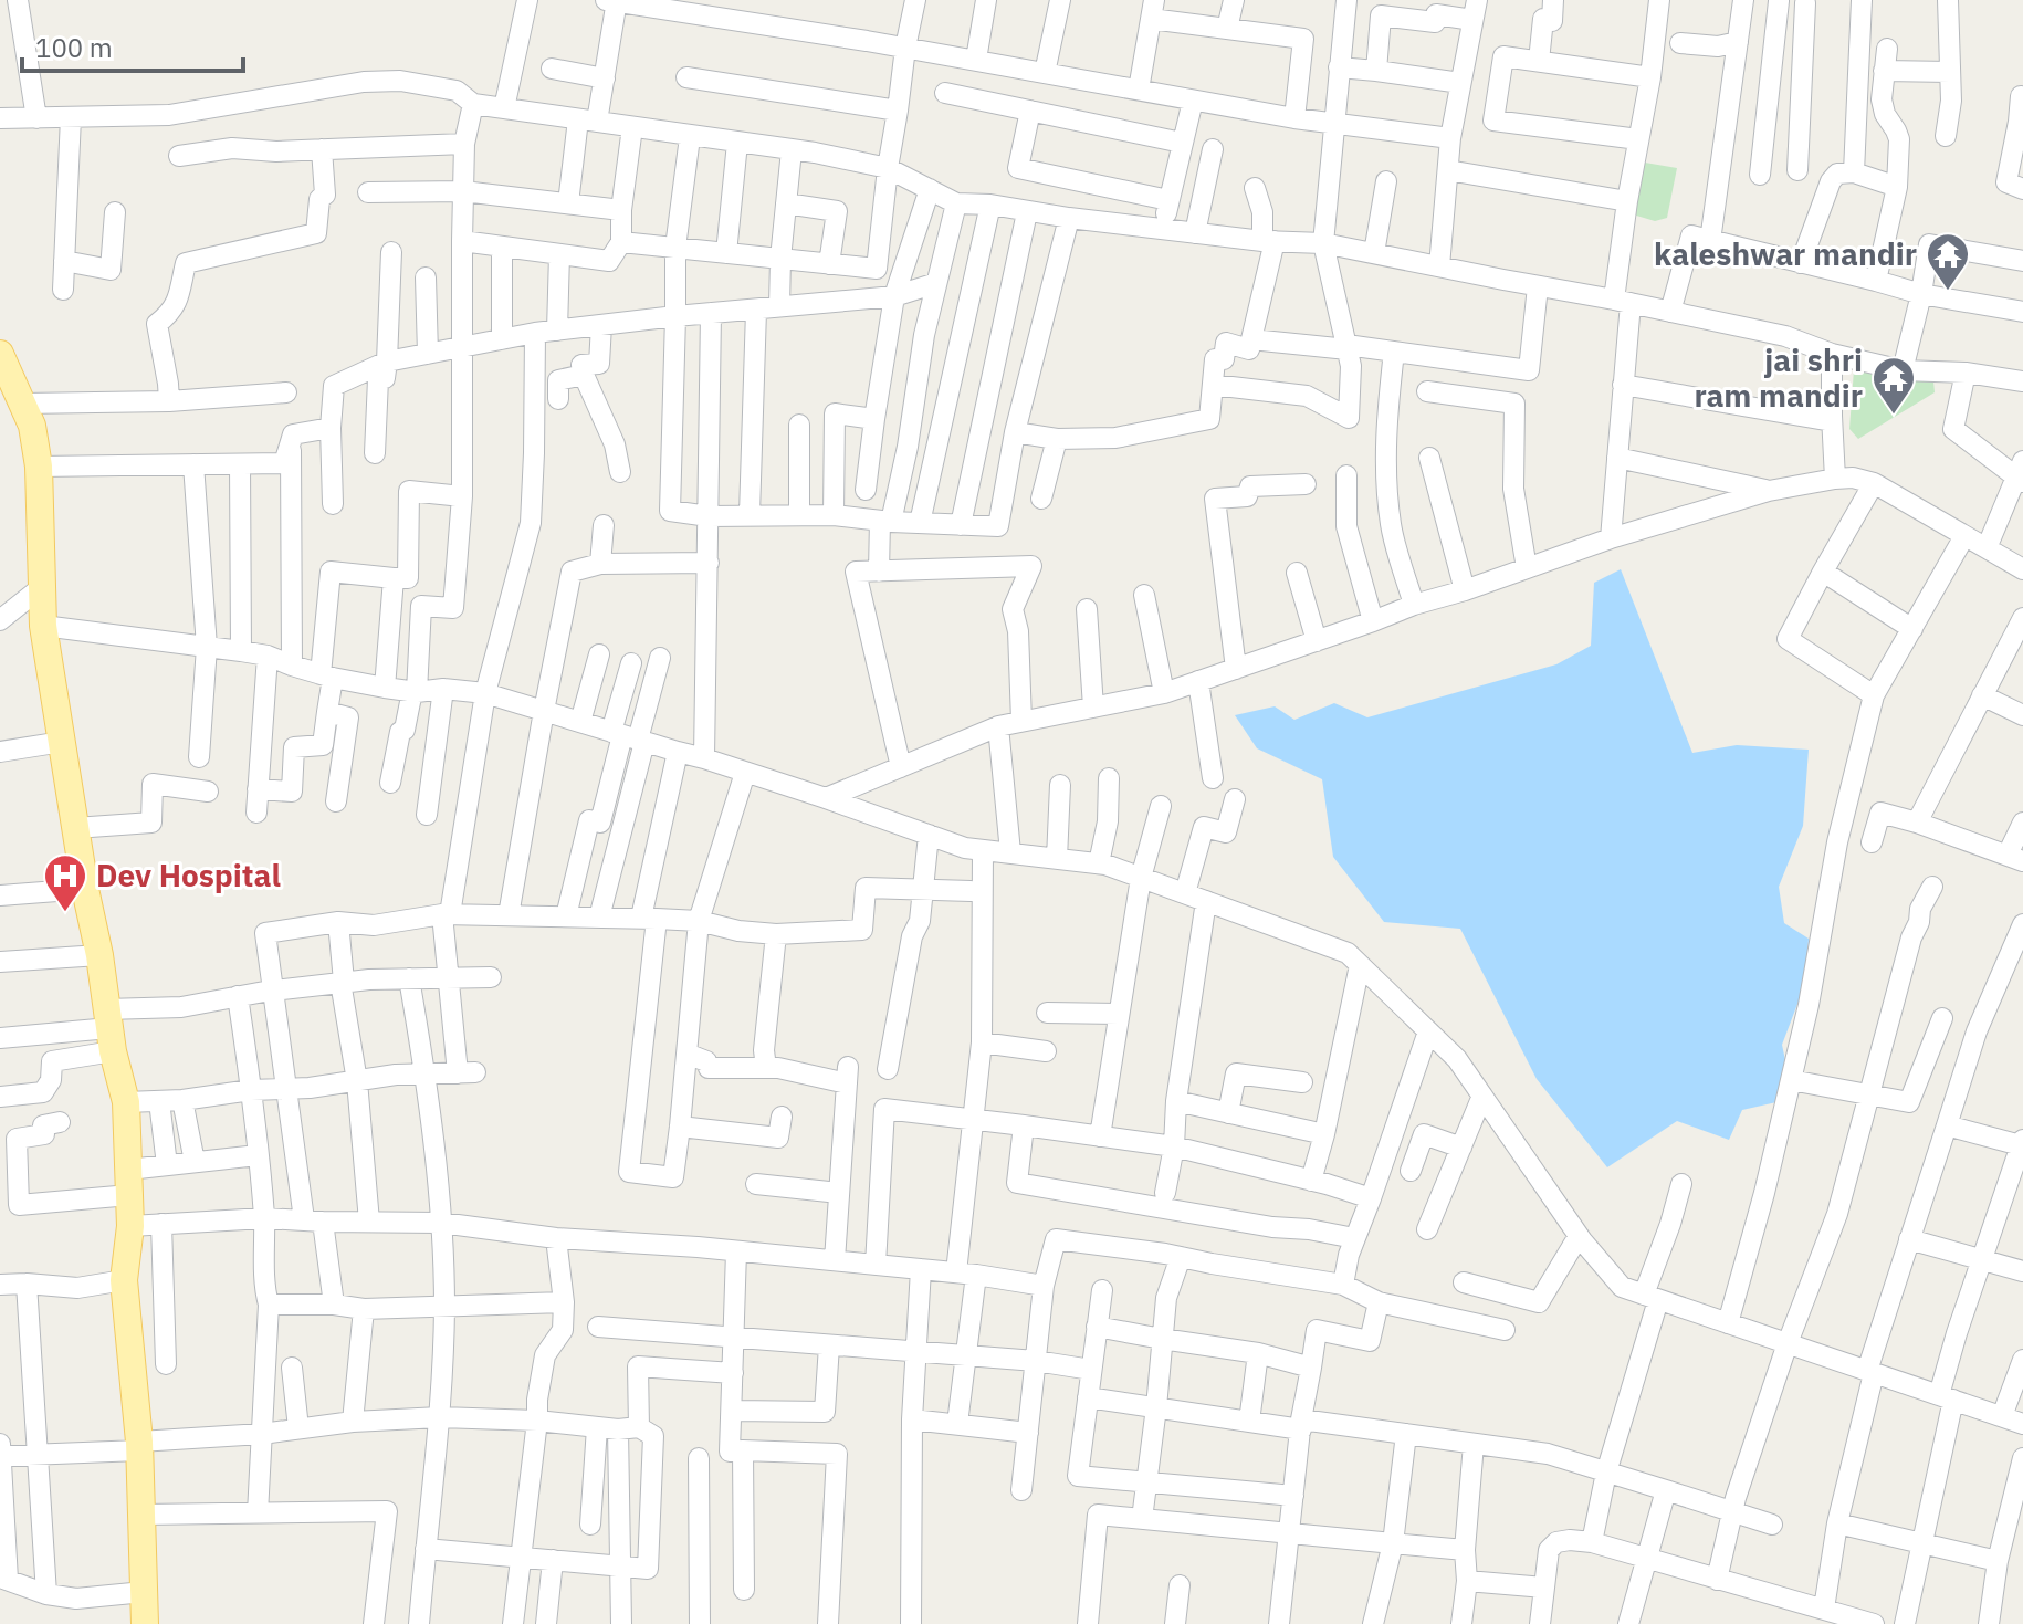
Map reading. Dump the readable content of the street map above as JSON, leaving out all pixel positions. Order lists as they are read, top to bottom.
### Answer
{
  "places": {
    "temple": ["kaleshwar mandir", "jai shri ram mandir"],
    "hospital": ["Dev Hospital"]
  },
  "scale_bar": "100 m"
}
